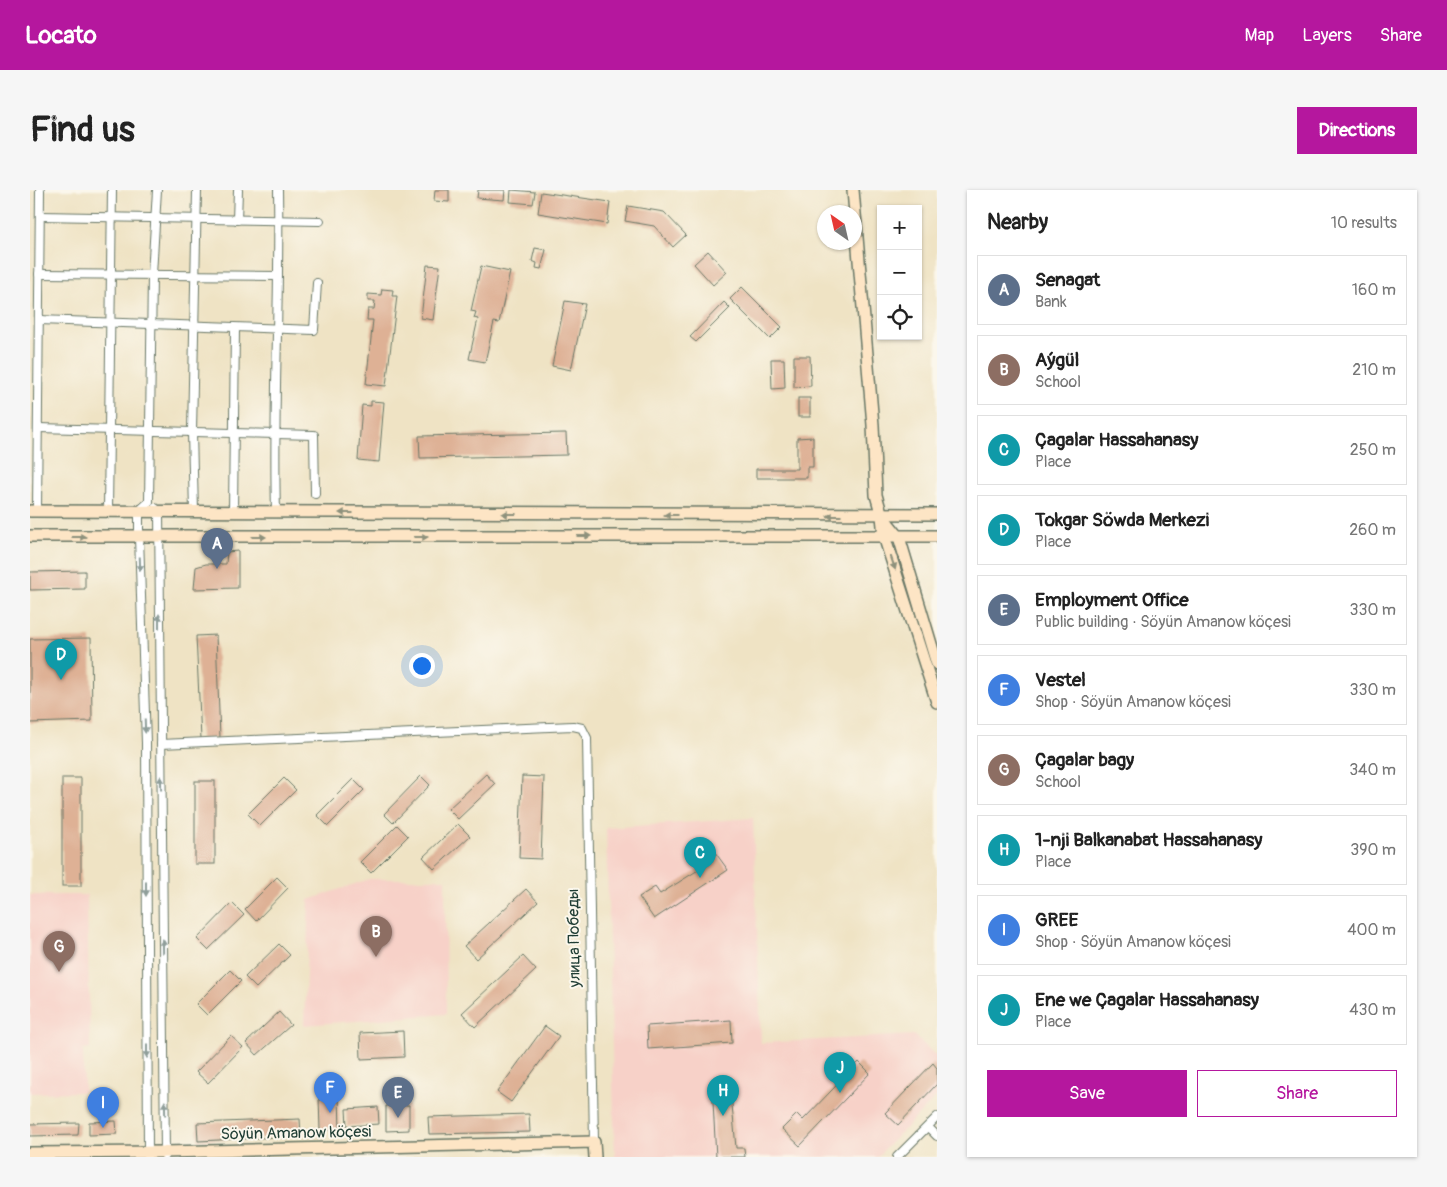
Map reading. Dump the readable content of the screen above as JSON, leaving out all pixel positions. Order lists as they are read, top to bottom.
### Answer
{
  "streets": {
    "main road": ["улица Победы", "Söyün Amanow köçesi"]
  },
  "crossings": [
    ["улица Победы", "Söyün Amanow köçesi"]
  ],
  "north": "top left",
  "page": {
    "header": "Locato",
    "nav": ["Map", "Layers", "Share"],
    "buttons": [
      "Directions",
      ["Save", "Share"]
    ],
    "title": "Find us",
    "heading": ["Nearby", "10 results"],
    "map_buttons": ["+", "−"],
    "list": [
      {
        "mark": "A",
        "name": "Senagat",
        "note": "Bank",
        "value": "160 m"
      },
      {
        "mark": "B",
        "name": "Aýgül",
        "note": "School",
        "value": "210 m"
      },
      {
        "mark": "C",
        "name": "Çagalar Hassahanasy",
        "note": "Place",
        "value": "250 m"
      },
      {
        "mark": "D",
        "name": "Tokgar Söwda Merkezi",
        "note": "Place",
        "value": "260 m"
      },
      {
        "mark": "E",
        "name": "Employment Office",
        "note": "Public building · Söyün Amanow köçesi",
        "value": "330 m"
      },
      {
        "mark": "F",
        "name": "Vestel",
        "note": "Shop · Söyün Amanow köçesi",
        "value": "330 m"
      },
      {
        "mark": "G",
        "name": "Çagalar bagy",
        "note": "School",
        "value": "340 m"
      },
      {
        "mark": "H",
        "name": "1-nji Balkanabat Hassahanasy",
        "note": "Place",
        "value": "390 m"
      },
      {
        "mark": "I",
        "name": "GREE",
        "note": "Shop · Söyün Amanow köçesi",
        "value": "400 m"
      },
      {
        "mark": "J",
        "name": "Ene we Çagalar Hassahanasy",
        "note": "Place",
        "value": "430 m"
      }
    ],
    "pins": [
      "A",
      "D",
      "C",
      "B",
      "G",
      "J",
      "F",
      "H",
      "E",
      "I"
    ]
  }
}
